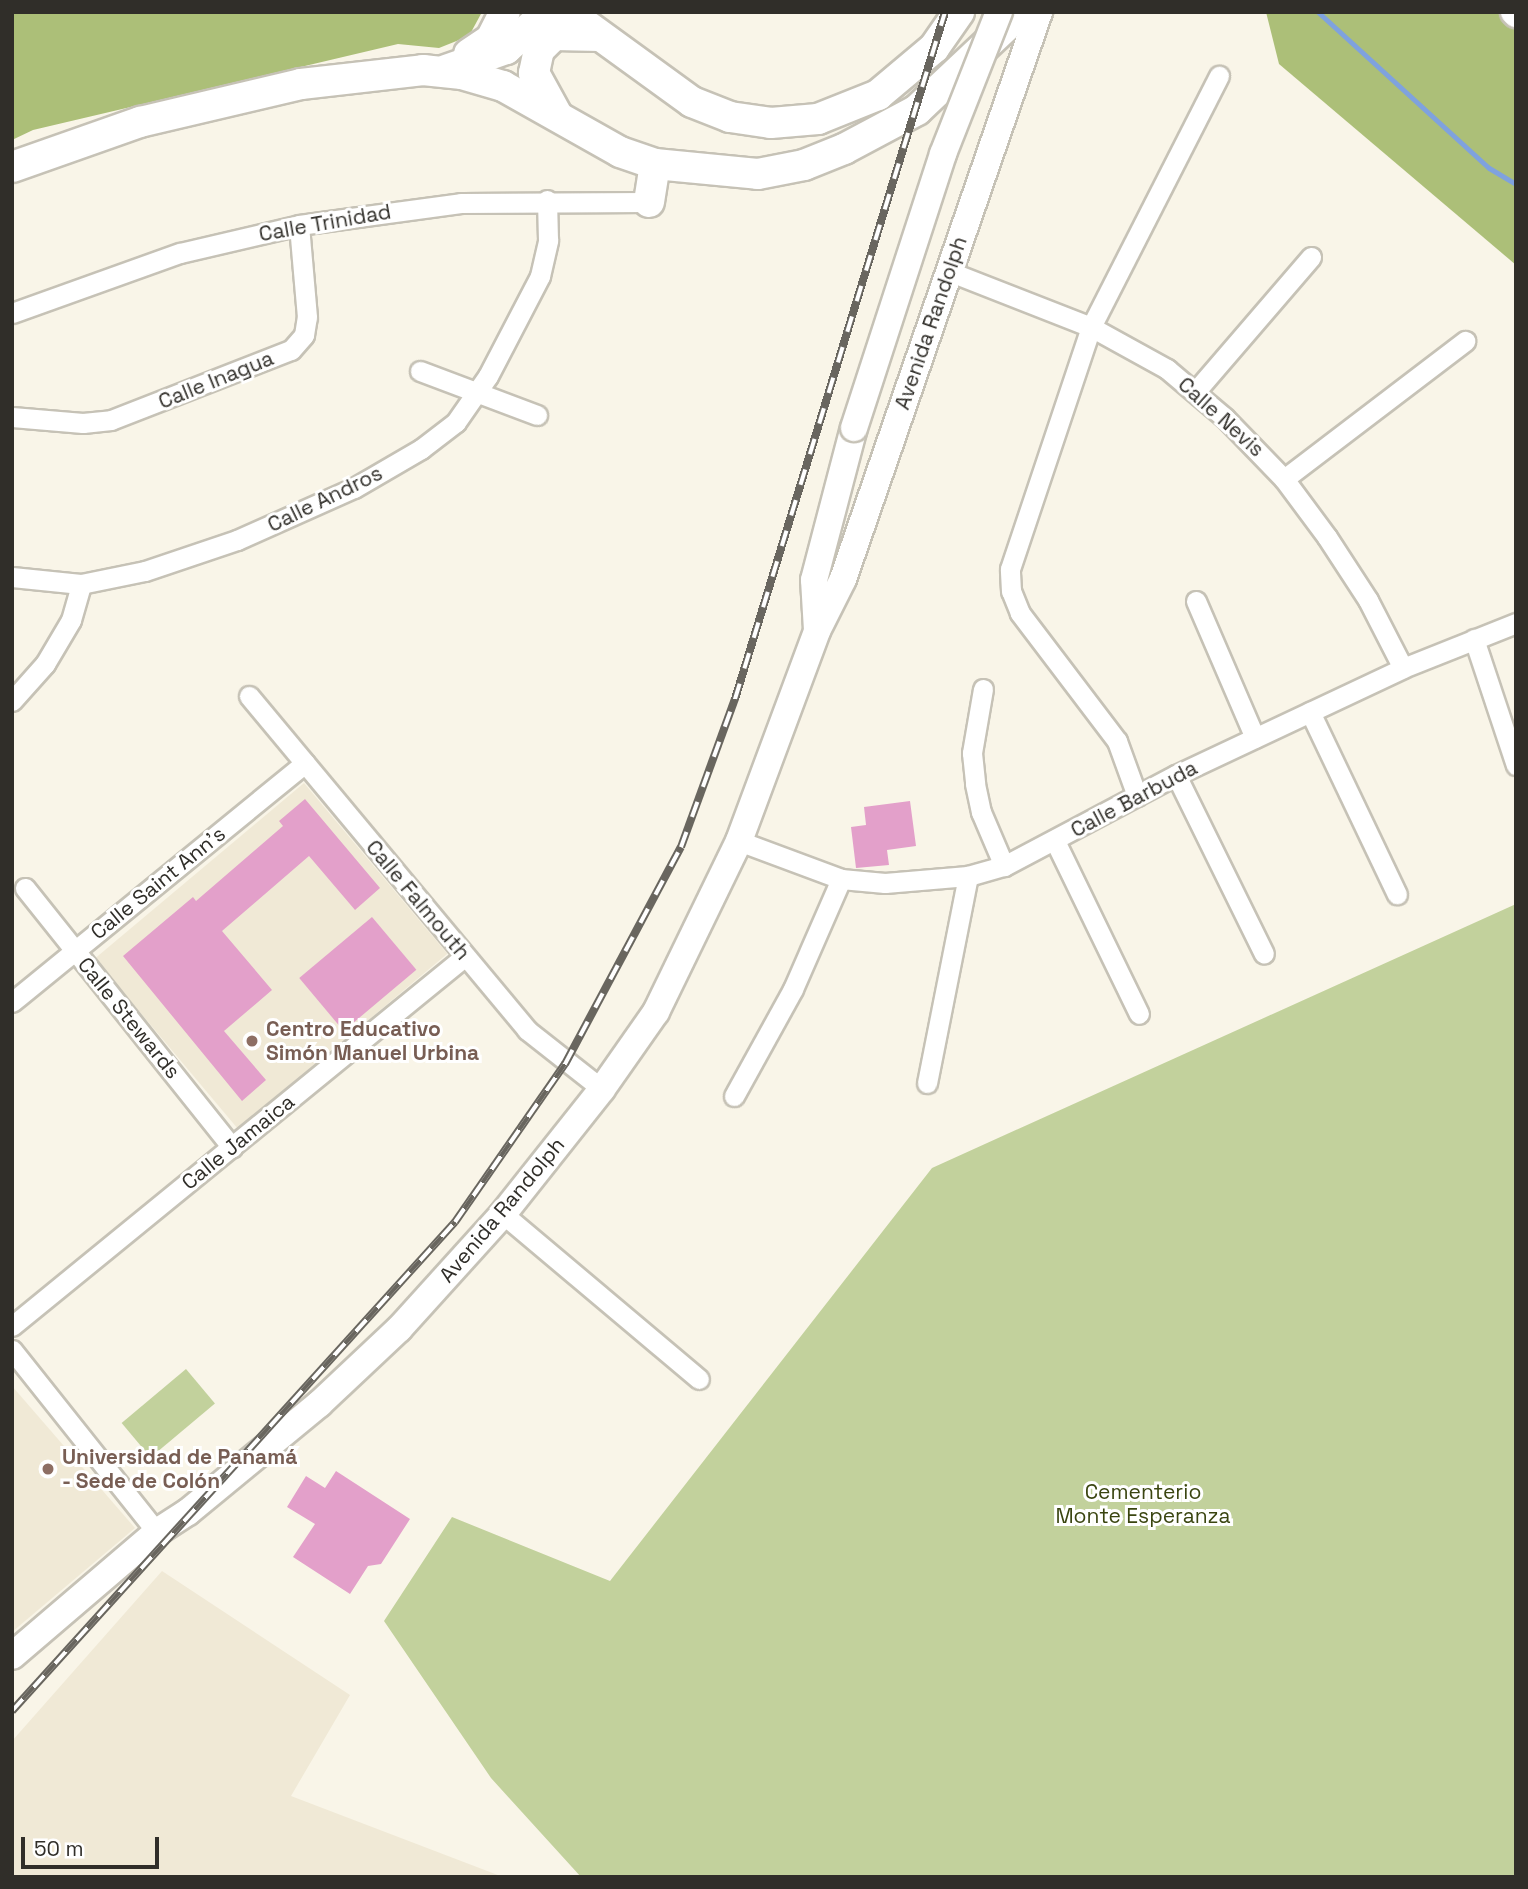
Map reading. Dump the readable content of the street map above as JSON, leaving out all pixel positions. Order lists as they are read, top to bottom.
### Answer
{
  "streets": {
    "main road": ["Avenida Randolph"],
    "street": [
      "Calle Trinidad",
      "Calle Inagua",
      "Calle Nevis",
      "Calle Andros",
      "Calle Barbuda",
      "Calle Saint Ann's",
      "Calle Falmouth",
      "Calle Stewards",
      "Calle Jamaica"
    ]
  },
  "crossings": [
    ["Calle Trinidad", "Calle Inagua"],
    ["Calle Trinidad", "Calle Andros"],
    ["Avenida Randolph", "Calle Nevis"],
    ["Avenida Randolph", "Calle Barbuda"],
    ["Avenida Randolph", "Calle Falmouth"],
    ["Calle Nevis", "Calle Barbuda"],
    ["Calle Saint Ann's", "Calle Falmouth"],
    ["Calle Saint Ann's", "Calle Stewards"],
    ["Calle Falmouth", "Calle Jamaica"],
    ["Calle Stewards", "Calle Jamaica"]
  ],
  "parks": ["Cementerio Monte Esperanza"],
  "places": ["Centro Educativo Simón Manuel Urbina", "Universidad de Panamá - Sede de Colón"],
  "scale_bar": "50 m"
}
